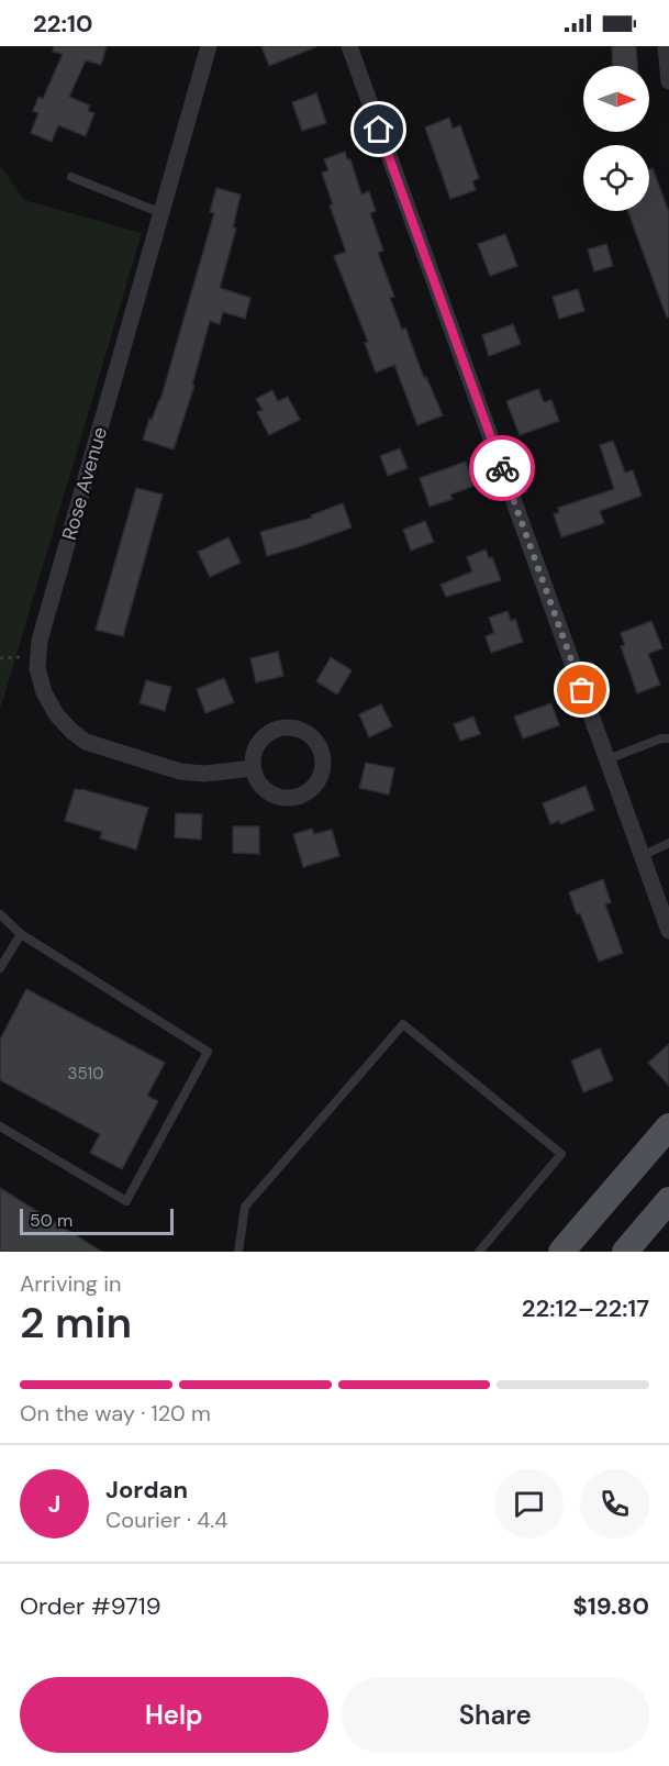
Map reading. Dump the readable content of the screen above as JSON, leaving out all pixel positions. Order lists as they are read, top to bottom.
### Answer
{
  "streets": {
    "street": ["Rose Avenue"]
  },
  "house_numbers": ["3510"],
  "scale_bar": "50 m",
  "north": "right",
  "page": {
    "status": "22:10",
    "scale": "50 m",
    "heading": ["2 min", "Arriving in", "22:12–22:17"],
    "panel": [
      "Jordan",
      "Courier · 4.4",
      "Order #9719",
      "$19.80"
    ],
    "bar": "On the way · 120 m",
    "round": "J",
    "buttons": ["Help", "Share"]
  }
}
